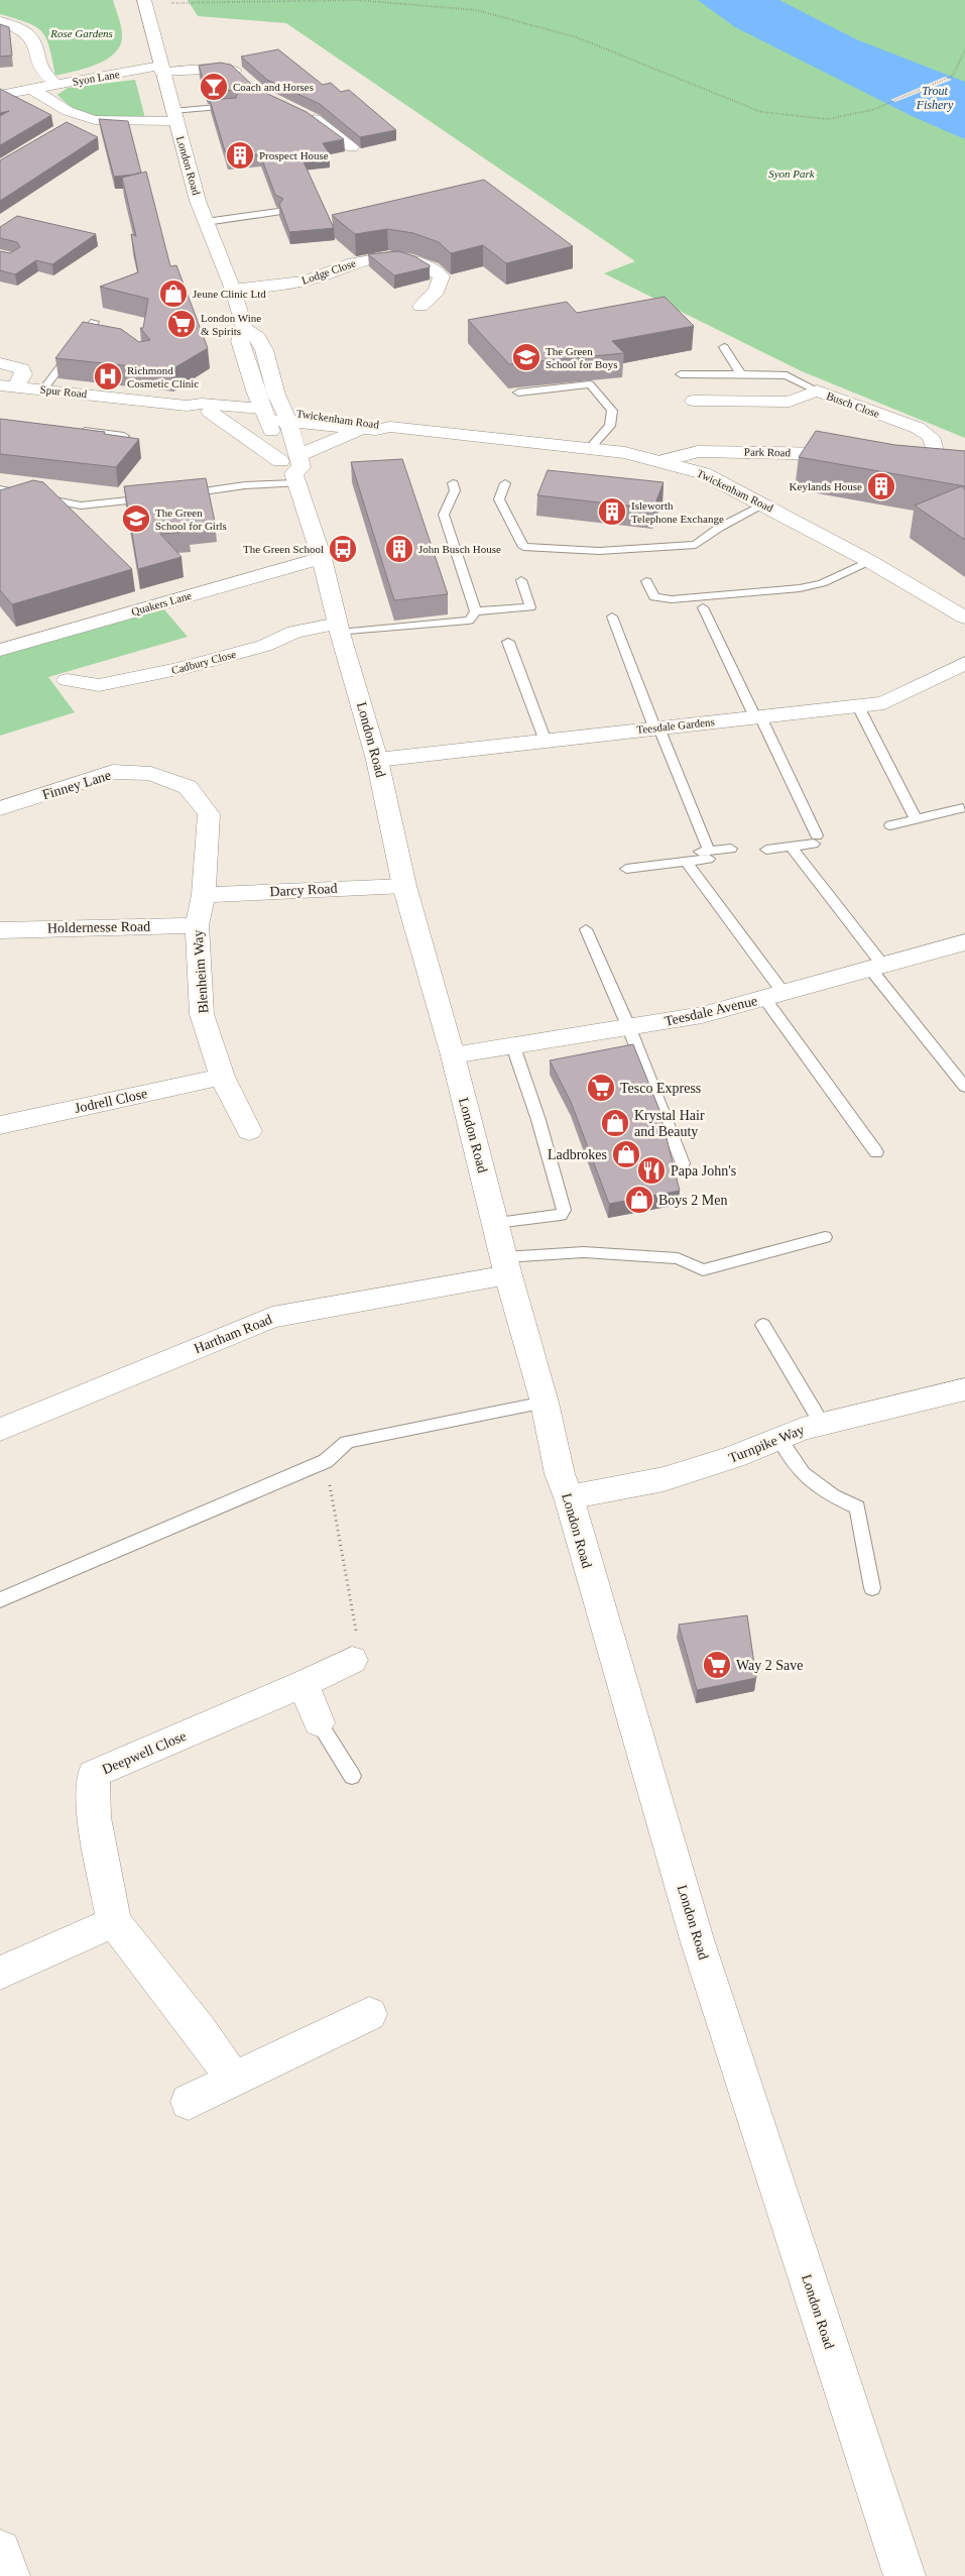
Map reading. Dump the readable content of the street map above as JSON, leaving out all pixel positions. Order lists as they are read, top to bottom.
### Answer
{
  "streets": {
    "street": [
      "Syon Lane",
      "London Road",
      "Lodge Close",
      "Spur Road",
      "Busch Close",
      "Twickenham Road",
      "Park Road",
      "Quakers Lane",
      "Cadbury Close",
      "Teesdale Gardens",
      "Finney Lane",
      "Darcy Road",
      "Holdernesse Road",
      "Blenheim Way",
      "Teesdale Avenue",
      "Jodrell Close",
      "Hartham Road",
      "Turnpike Way",
      "Deepwell Close"
    ]
  },
  "crossings": [
    ["Syon Lane", "London Road"],
    ["London Road", "Lodge Close"],
    ["London Road", "Spur Road"],
    ["London Road", "Twickenham Road"],
    ["London Road", "Quakers Lane"],
    ["London Road", "Cadbury Close"],
    ["London Road", "Teesdale Gardens"],
    ["London Road", "Darcy Road"],
    ["London Road", "Teesdale Avenue"],
    ["London Road", "Hartham Road"],
    ["London Road", "Turnpike Way"],
    ["Twickenham Road", "Park Road"],
    ["Finney Lane", "Darcy Road"],
    ["Finney Lane", "Blenheim Way"],
    ["Darcy Road", "Blenheim Way"],
    ["Holdernesse Road", "Blenheim Way"],
    ["Blenheim Way", "Jodrell Close"]
  ],
  "water": ["Trout Fishery"],
  "parks": ["Rose Gardens", "Syon Park"],
  "places": {
    "bar": ["Coach and Horses"],
    "building": [
      "Prospect House",
      "Keylands House",
      "Isleworth Telephone Exchange",
      "John Busch House"
    ],
    "shop": [
      "Jeune Clinic Ltd",
      "Krystal Hair and Beauty",
      "Ladbrokes",
      "Boys 2 Men"
    ],
    "supermarket": ["London Wine & Spirits", "Tesco Express", "Way 2 Save"],
    "school or university": ["The Green School for Boys", "The Green School for Girls"],
    "hospital": ["Richmond Cosmetic Clinic"],
    "bus stop": ["The Green School"],
    "restaurant": ["Papa John's"]
  }
}
